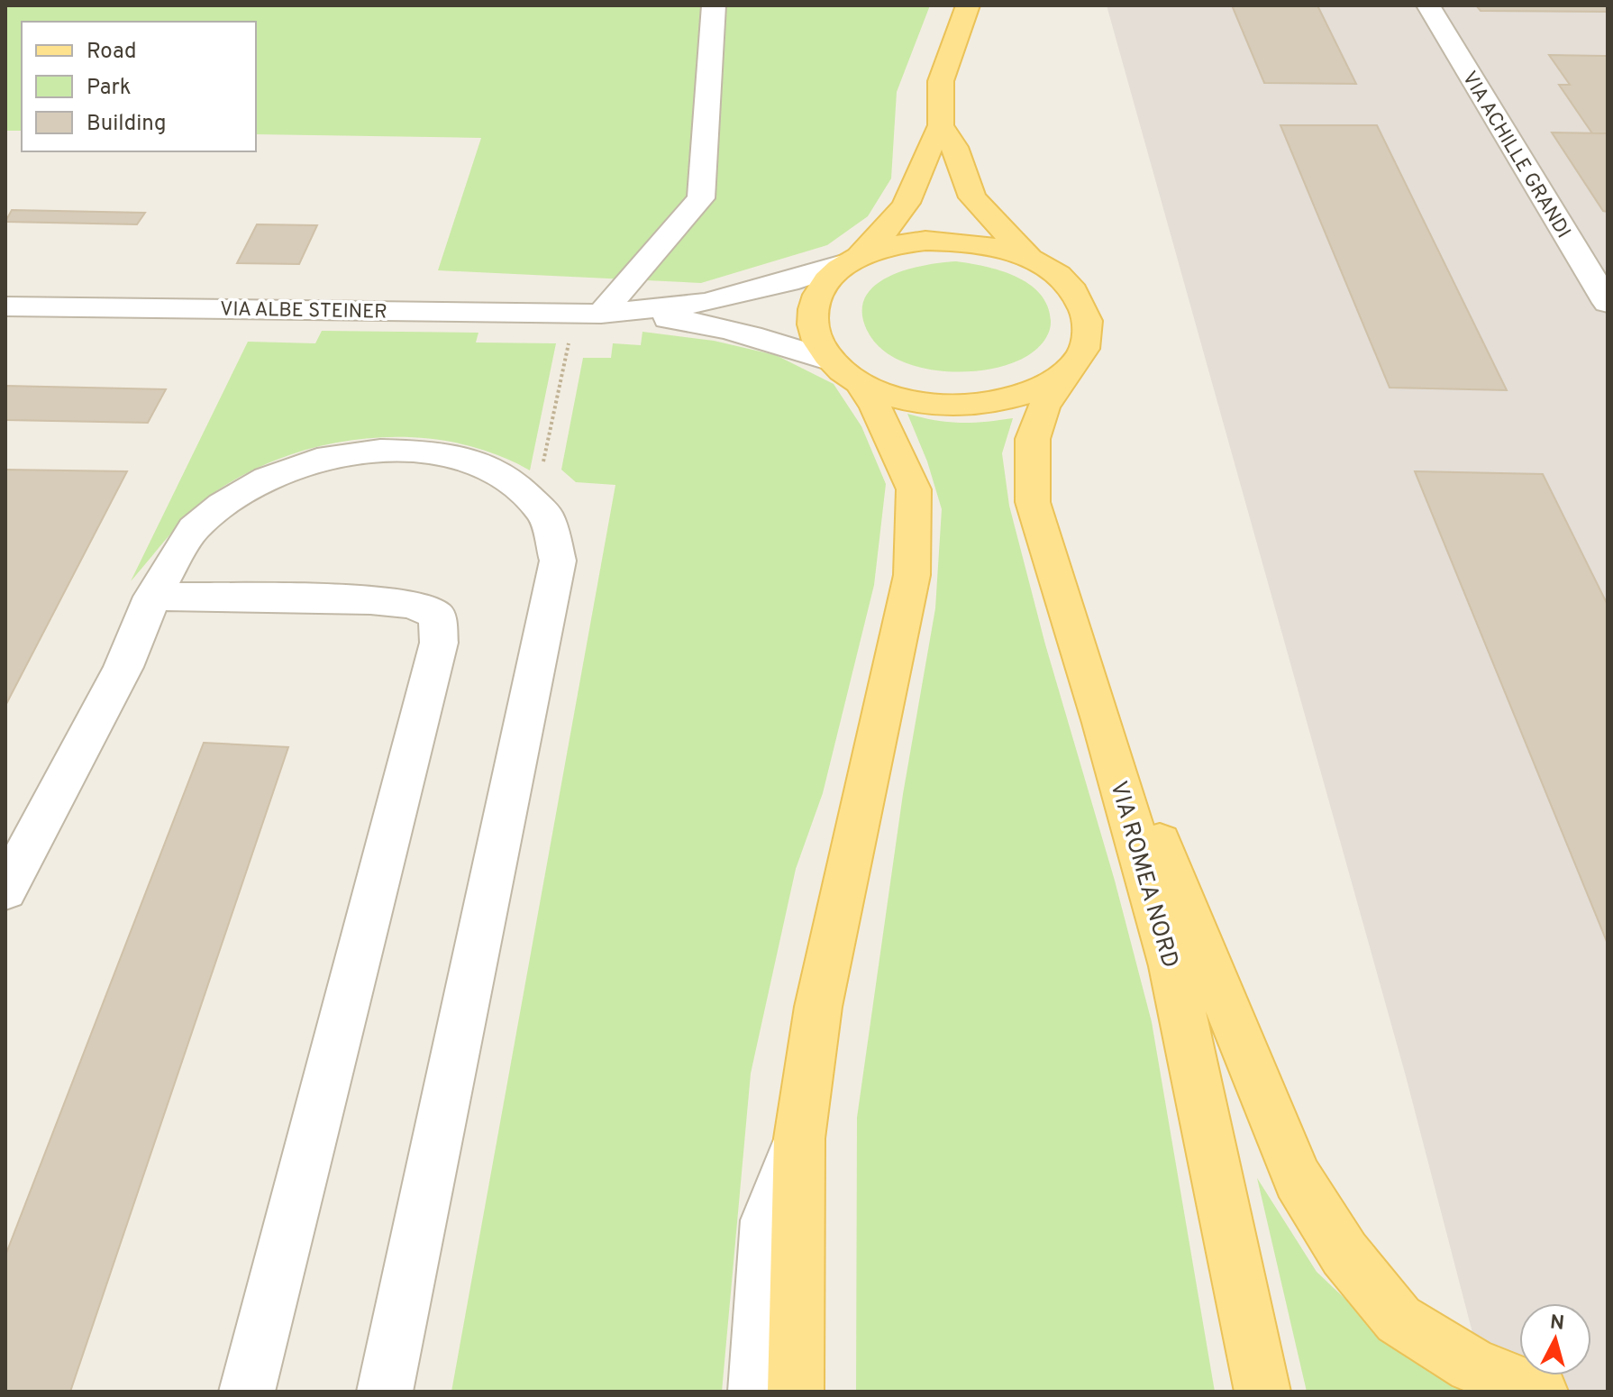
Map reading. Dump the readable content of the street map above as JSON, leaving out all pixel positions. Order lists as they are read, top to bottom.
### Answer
{
  "streets": {
    "main road": ["VIA ROMEA NORD"],
    "street": ["VIA ACHILLE GRANDI", "VIA ALBE STEINER"]
  },
  "crossings": [
    ["VIA ALBE STEINER", "VIA ROMEA NORD"]
  ],
  "legend": ["Road", "Park", "Building"],
  "north": "top"
}
